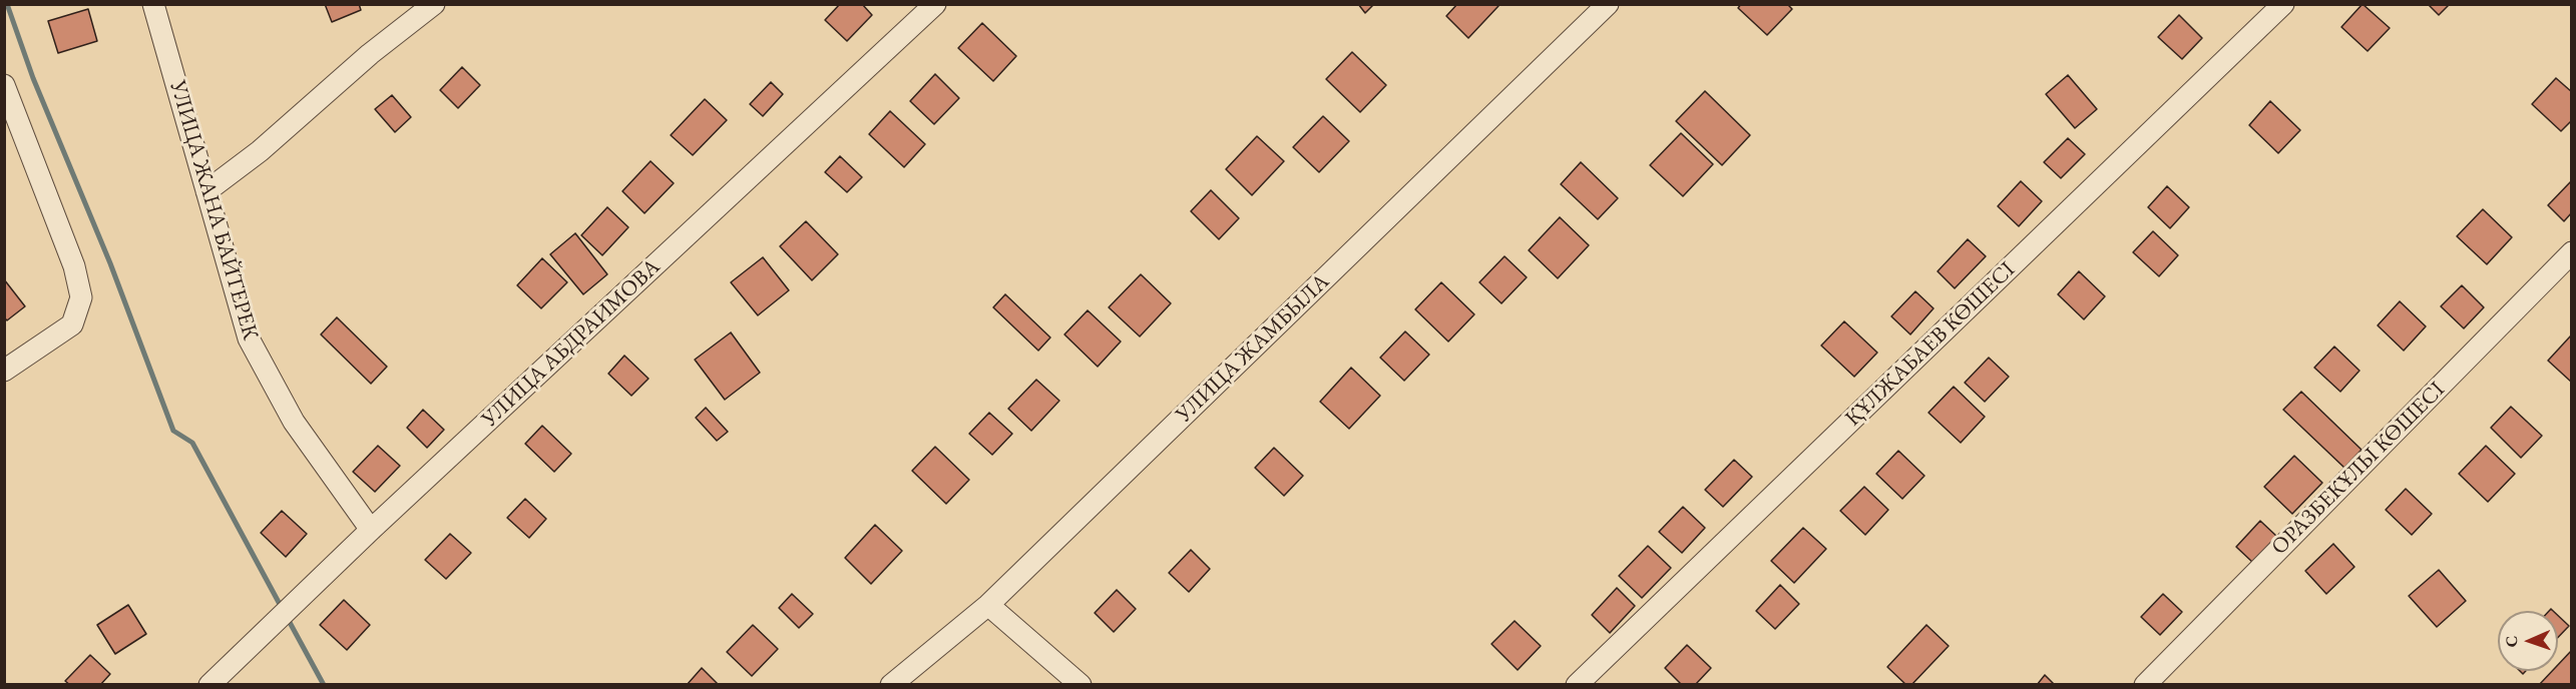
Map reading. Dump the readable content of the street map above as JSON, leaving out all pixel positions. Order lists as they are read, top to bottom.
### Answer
{
  "streets": {
    "street": [
      "УЛИЦА ЖАНА БАЙТЕРЕК",
      "УЛИЦА АБДРАИМОВА",
      "ҚҰЛЖАБАЕВ КӨШЕСІ",
      "УЛИЦА ЖАМБЫЛА",
      "ОРАЗБЕКҰЛЫ КӨШЕСІ"
    ]
  },
  "crossings": [
    ["УЛИЦА ЖАНА БАЙТЕРЕК", "УЛИЦА АБДРАИМОВА"]
  ],
  "north": "left"
}
